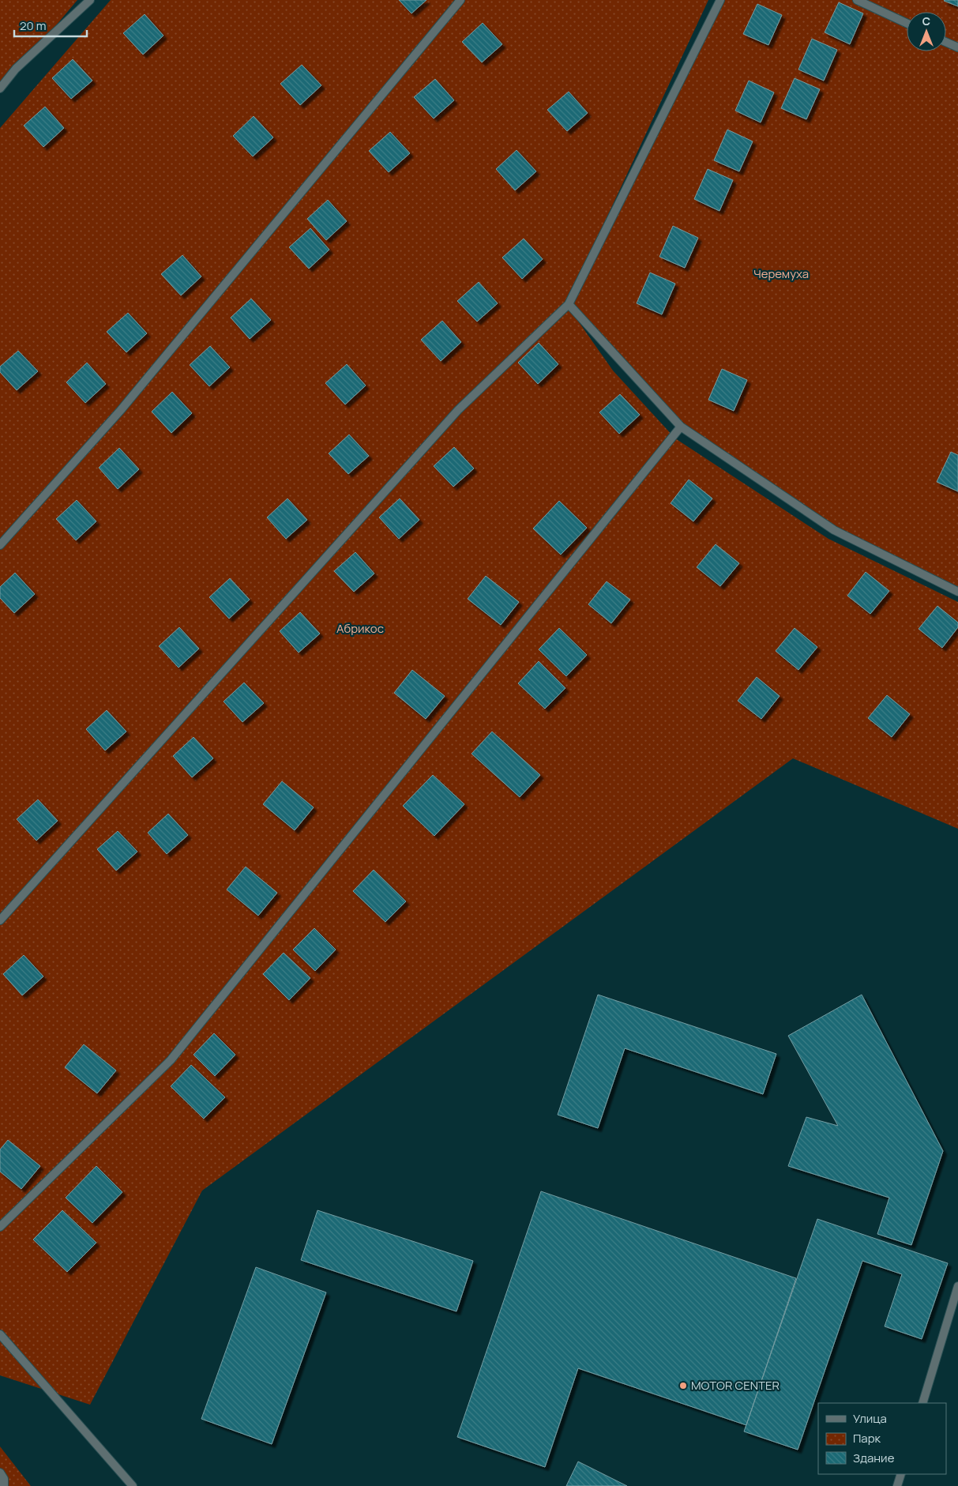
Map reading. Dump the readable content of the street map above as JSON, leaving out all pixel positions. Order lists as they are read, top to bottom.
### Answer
{
  "parks": ["Черемуха", "Абрикос"],
  "places": ["MOTOR CENTER"],
  "legend": ["Улица", "Парк", "Здание"],
  "scale_bar": "20 m",
  "north": "top"
}
